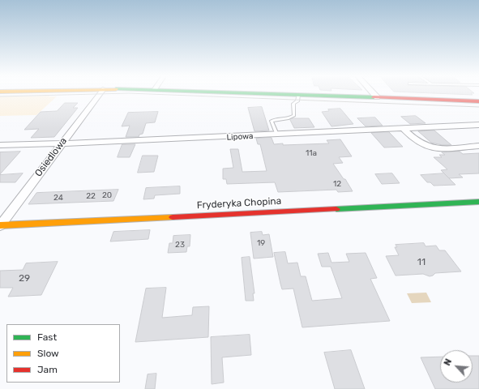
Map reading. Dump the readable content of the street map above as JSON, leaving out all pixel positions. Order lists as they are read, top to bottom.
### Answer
{
  "streets": {
    "main road": ["Fryderyka Chopina"],
    "street": ["Lipowa", "Osiedlowa"]
  },
  "crossings": [
    ["Lipowa", "Osiedlowa"],
    ["Osiedlowa", "Fryderyka Chopina"]
  ],
  "house_numbers": [
    "11a",
    "12",
    "20",
    "22",
    "24",
    "19",
    "23",
    "11",
    "29"
  ],
  "legend": ["Fast", "Slow", "Jam"],
  "north": "top left"
}
